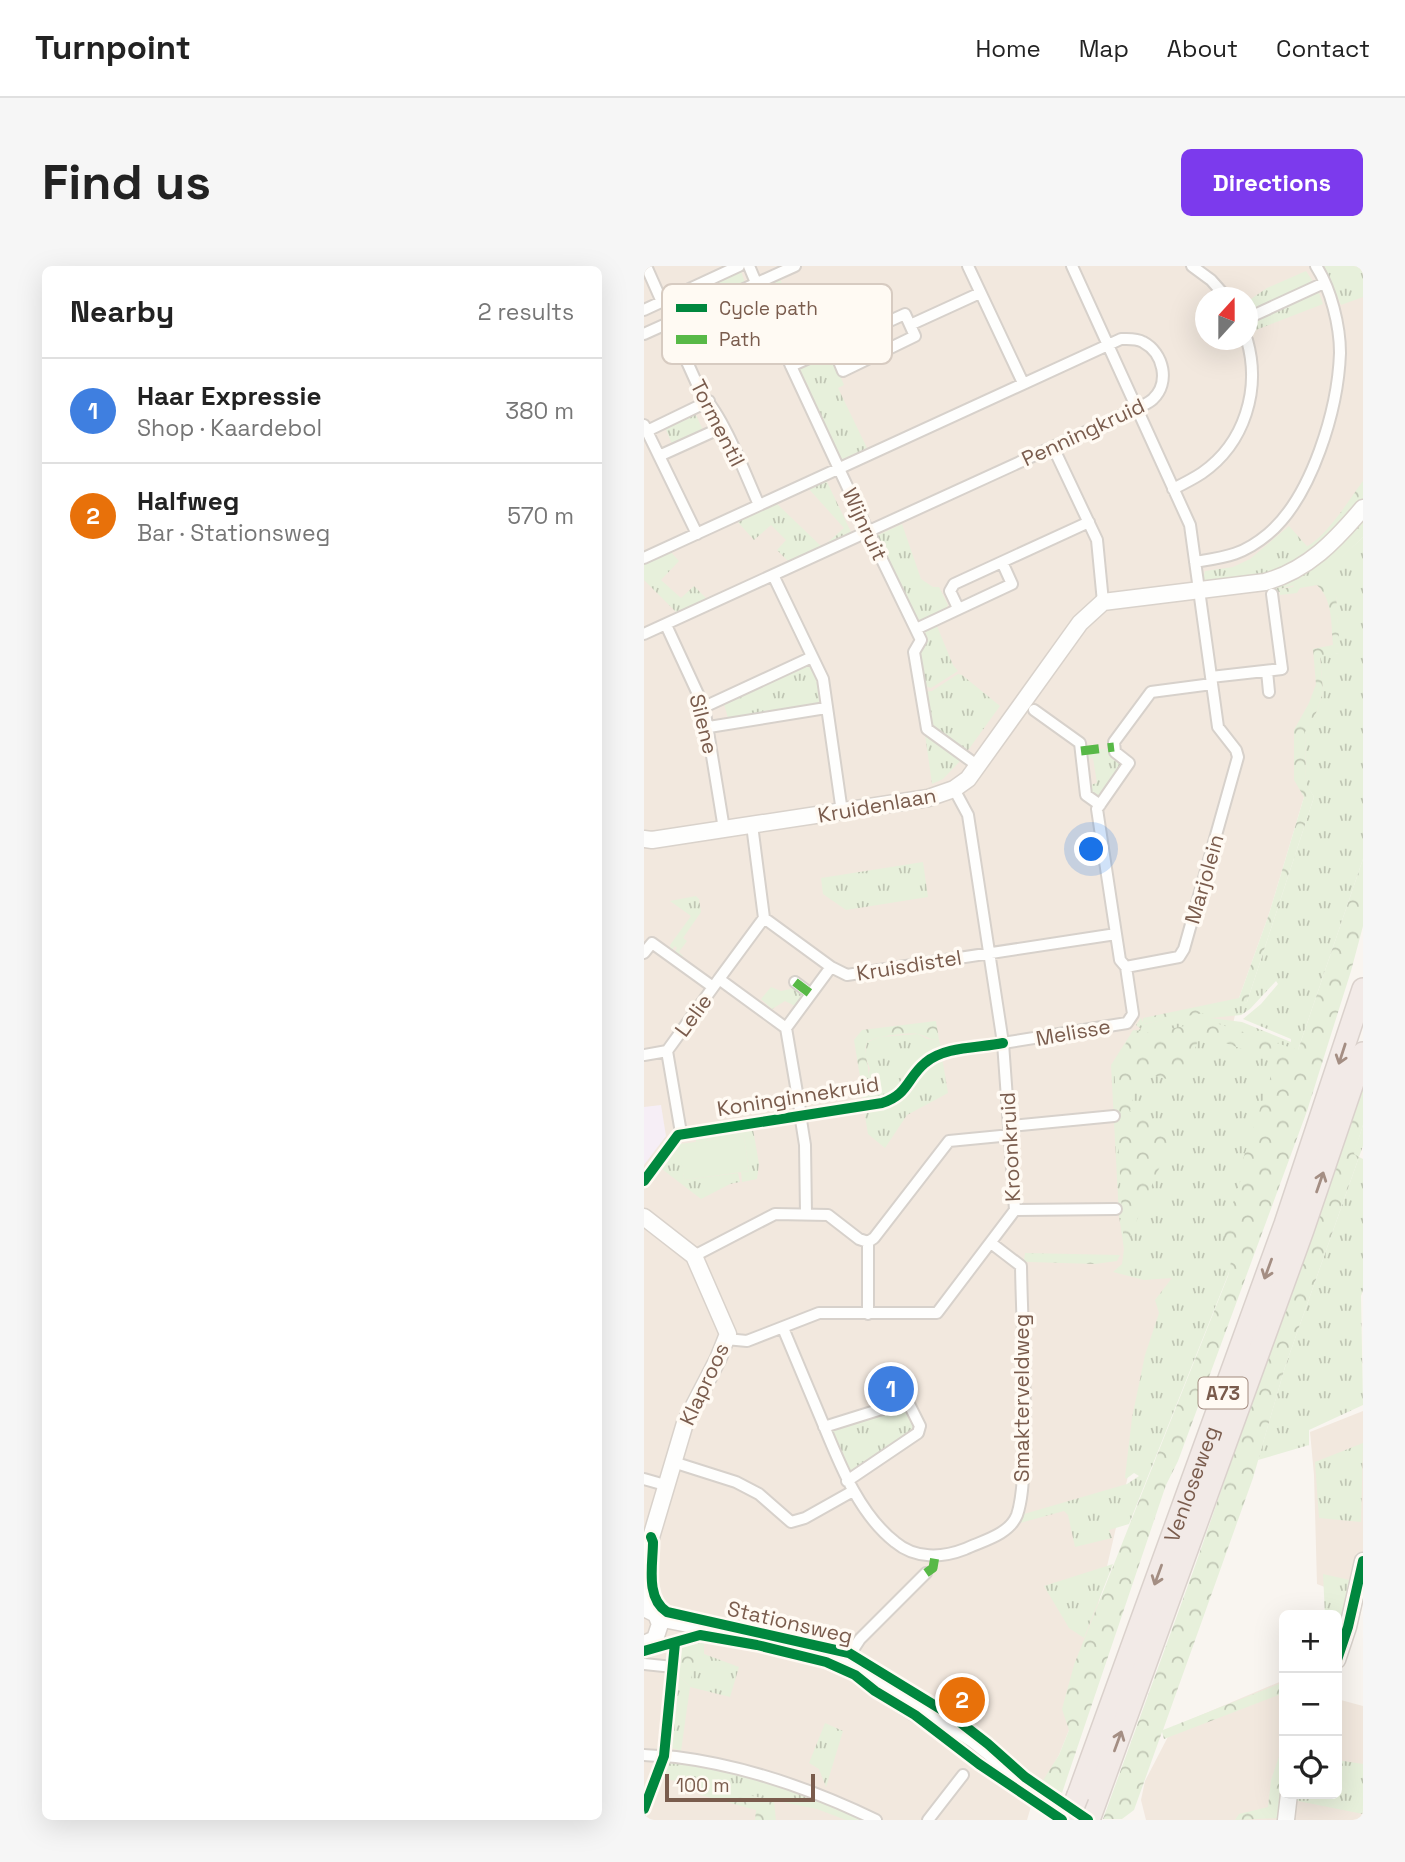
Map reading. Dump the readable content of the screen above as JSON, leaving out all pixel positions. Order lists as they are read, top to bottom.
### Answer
{
  "streets": {
    "highway": ["A73", "Venloseweg"],
    "street": [
      "Tormentil",
      "Penningkruid",
      "Wijnruit",
      "Silene",
      "Kruidenlaan",
      "Marjolein",
      "Kruisdistel",
      "Lelie",
      "Melisse",
      "Kroonkruid",
      "Klaproos",
      "Smakterveldweg",
      "Stationsweg"
    ],
    "cycle path": ["Koninginnekruid"]
  },
  "crossings": [
    ["Tormentil", "Penningkruid"],
    ["Penningkruid", "Wijnruit"],
    ["Penningkruid", "Silene"],
    ["Penningkruid", "Marjolein"],
    ["Wijnruit", "Kruidenlaan"],
    ["Silene", "Kruidenlaan"],
    ["Kruidenlaan", "Kroonkruid"],
    ["Marjolein", "Melisse"],
    ["Kruisdistel", "Kroonkruid"],
    ["Melisse", "Kroonkruid"],
    ["Kroonkruid", "Klaproos"],
    ["Kroonkruid", "Smakterveldweg"]
  ],
  "legend": ["Cycle path", "Path"],
  "scale_bar": "100 m",
  "north": "top",
  "page": {
    "header": "Turnpoint",
    "nav": [
      "Home",
      "Map",
      "About",
      "Contact"
    ],
    "buttons": "Directions",
    "title": "Find us",
    "heading": ["Nearby", "2 results"],
    "list": [
      {
        "mark": "1",
        "name": "Haar Expressie",
        "note": "Shop · Kaardebol",
        "value": "380 m"
      },
      {
        "mark": "2",
        "name": "Halfweg",
        "note": "Bar · Stationsweg",
        "value": "570 m"
      }
    ],
    "pins": ["1", "2"],
    "map_buttons": ["+", "−"],
    "scale": "100 m"
  }
}
